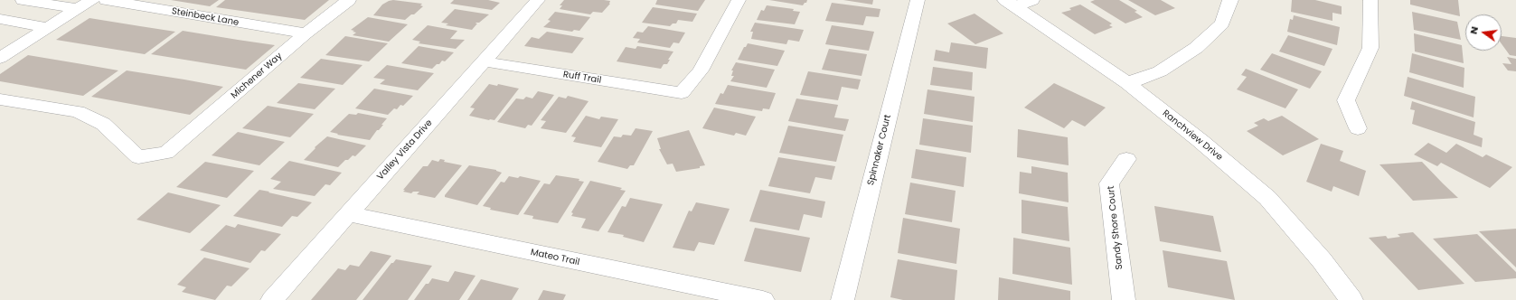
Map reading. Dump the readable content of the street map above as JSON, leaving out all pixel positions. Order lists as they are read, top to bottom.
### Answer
{
  "streets": {
    "street": [
      "Steinbeck Lane",
      "Michener Way",
      "Ruff Trail",
      "Ranchview Drive",
      "Valley Vista Drive",
      "Spinnaker Court",
      "Sandy Shore Court",
      "Mateo Trail"
    ]
  },
  "crossings": [
    ["Steinbeck Lane", "Michener Way"],
    ["Ruff Trail", "Valley Vista Drive"],
    ["Valley Vista Drive", "Mateo Trail"]
  ],
  "north": "left"
}
